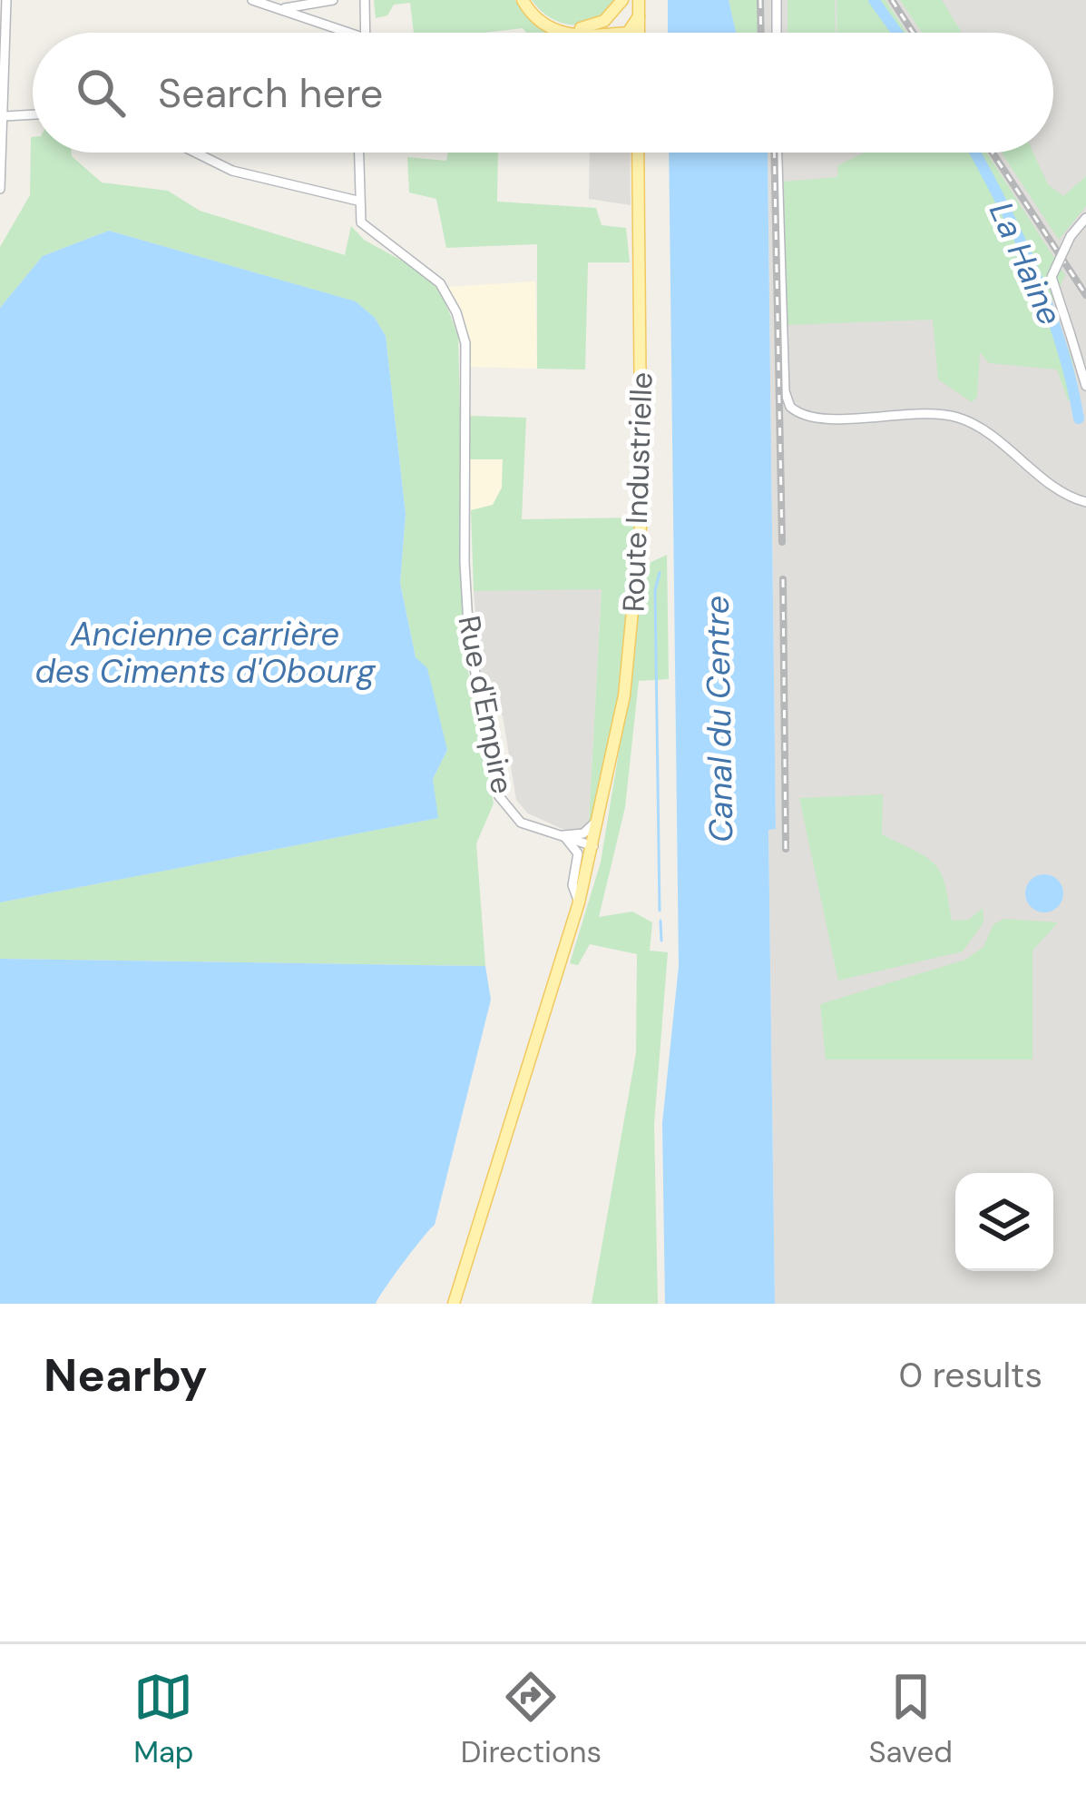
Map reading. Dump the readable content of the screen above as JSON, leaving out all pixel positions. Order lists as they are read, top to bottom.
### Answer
{
  "streets": {
    "main road": ["Route Industrielle"],
    "street": ["Rue d'Empire"]
  },
  "crossings": [
    ["Route Industrielle", "Rue d'Empire"]
  ],
  "water": ["La Haine", "Ancienne carrière des Ciments d'Obourg", "Canal du Centre"],
  "page": {
    "search": "Search here",
    "heading": ["Nearby", "0 results"],
    "nav": ["Map", "Directions", "Saved"]
  }
}
